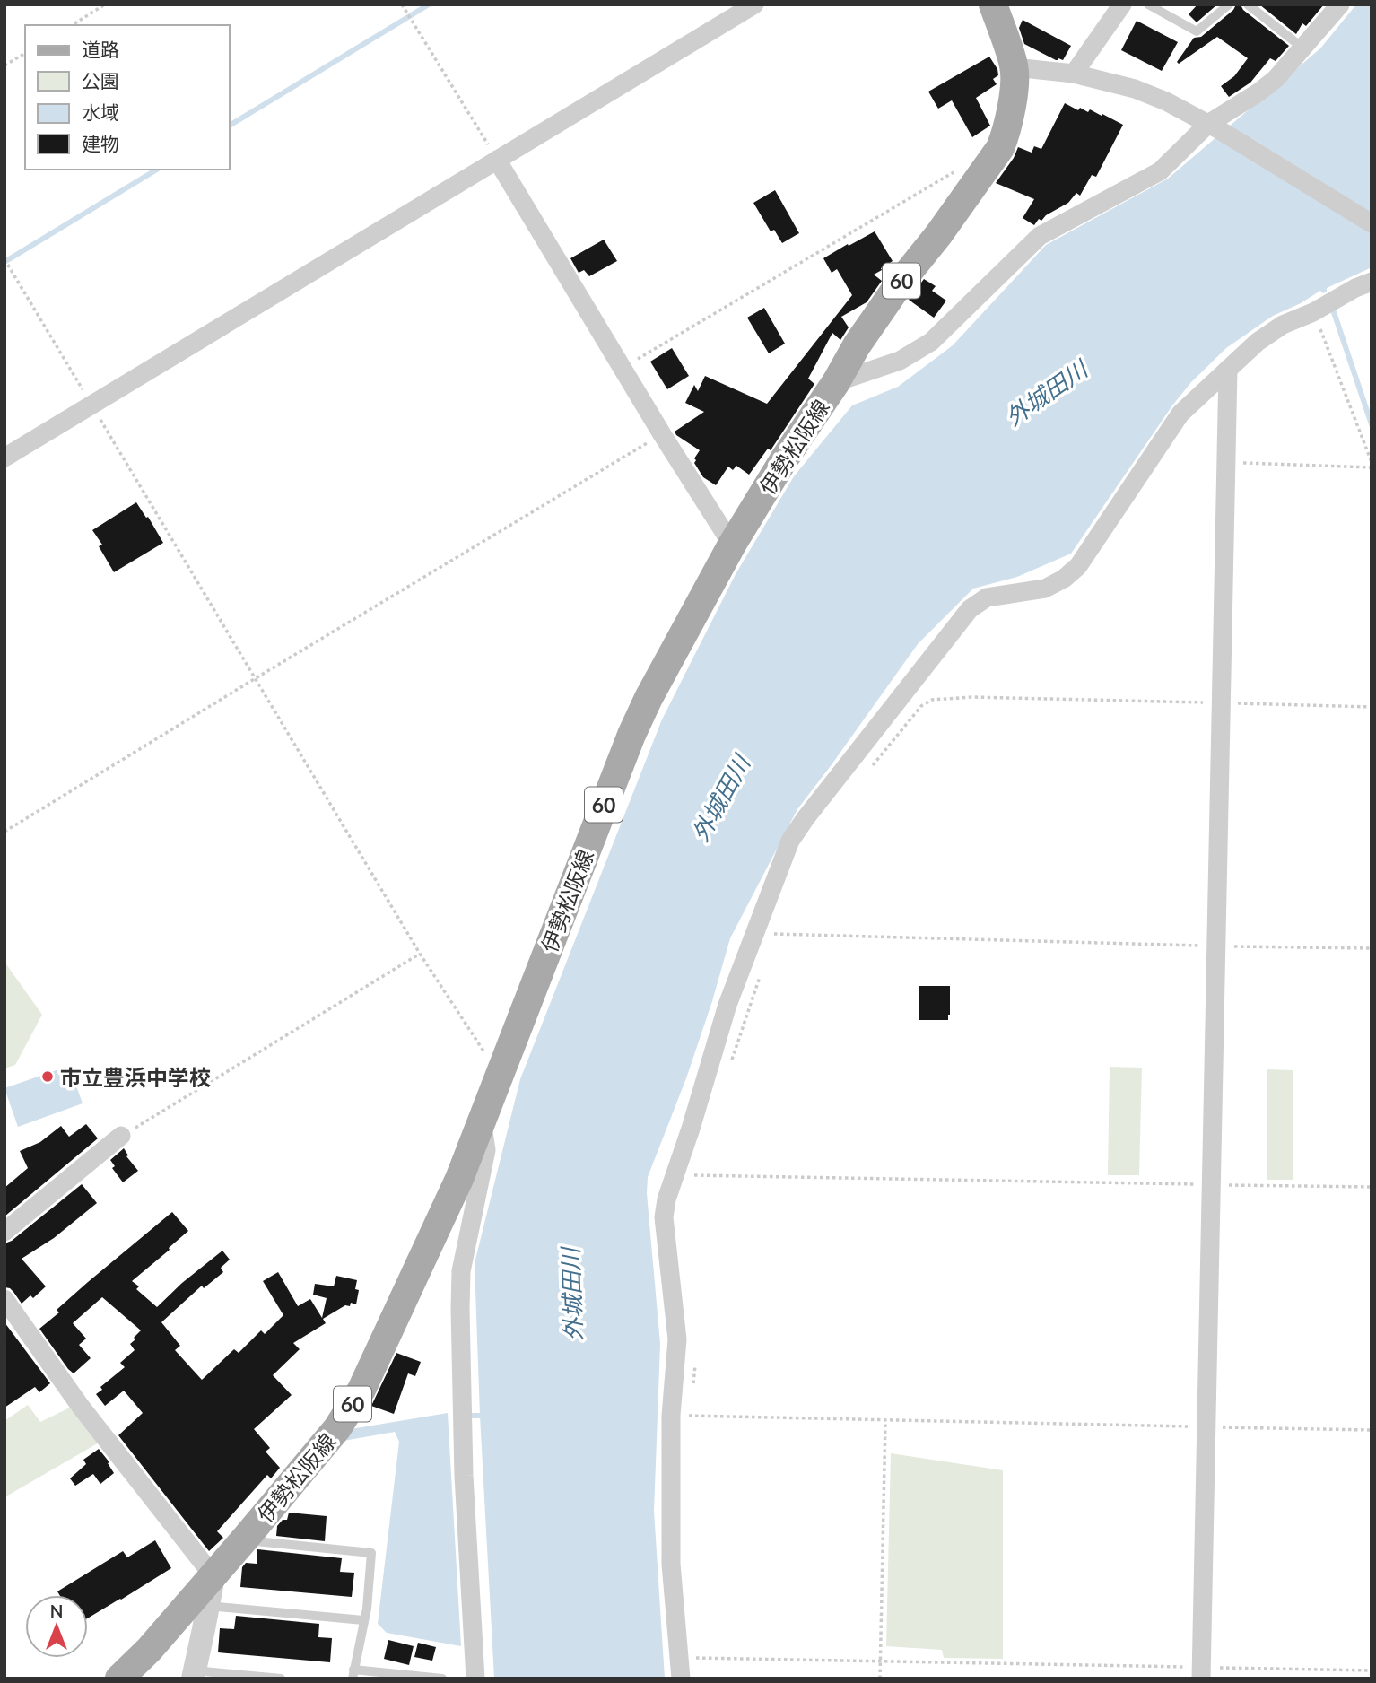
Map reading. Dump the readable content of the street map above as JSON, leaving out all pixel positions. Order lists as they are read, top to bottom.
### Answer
{
  "streets": {
    "main road": ["60", "伊勢松阪線"]
  },
  "water": ["外城田川"],
  "places": ["市立豊浜中学校"],
  "legend": [
    "道路",
    "公園",
    "水域",
    "建物"
  ],
  "north": "top"
}
